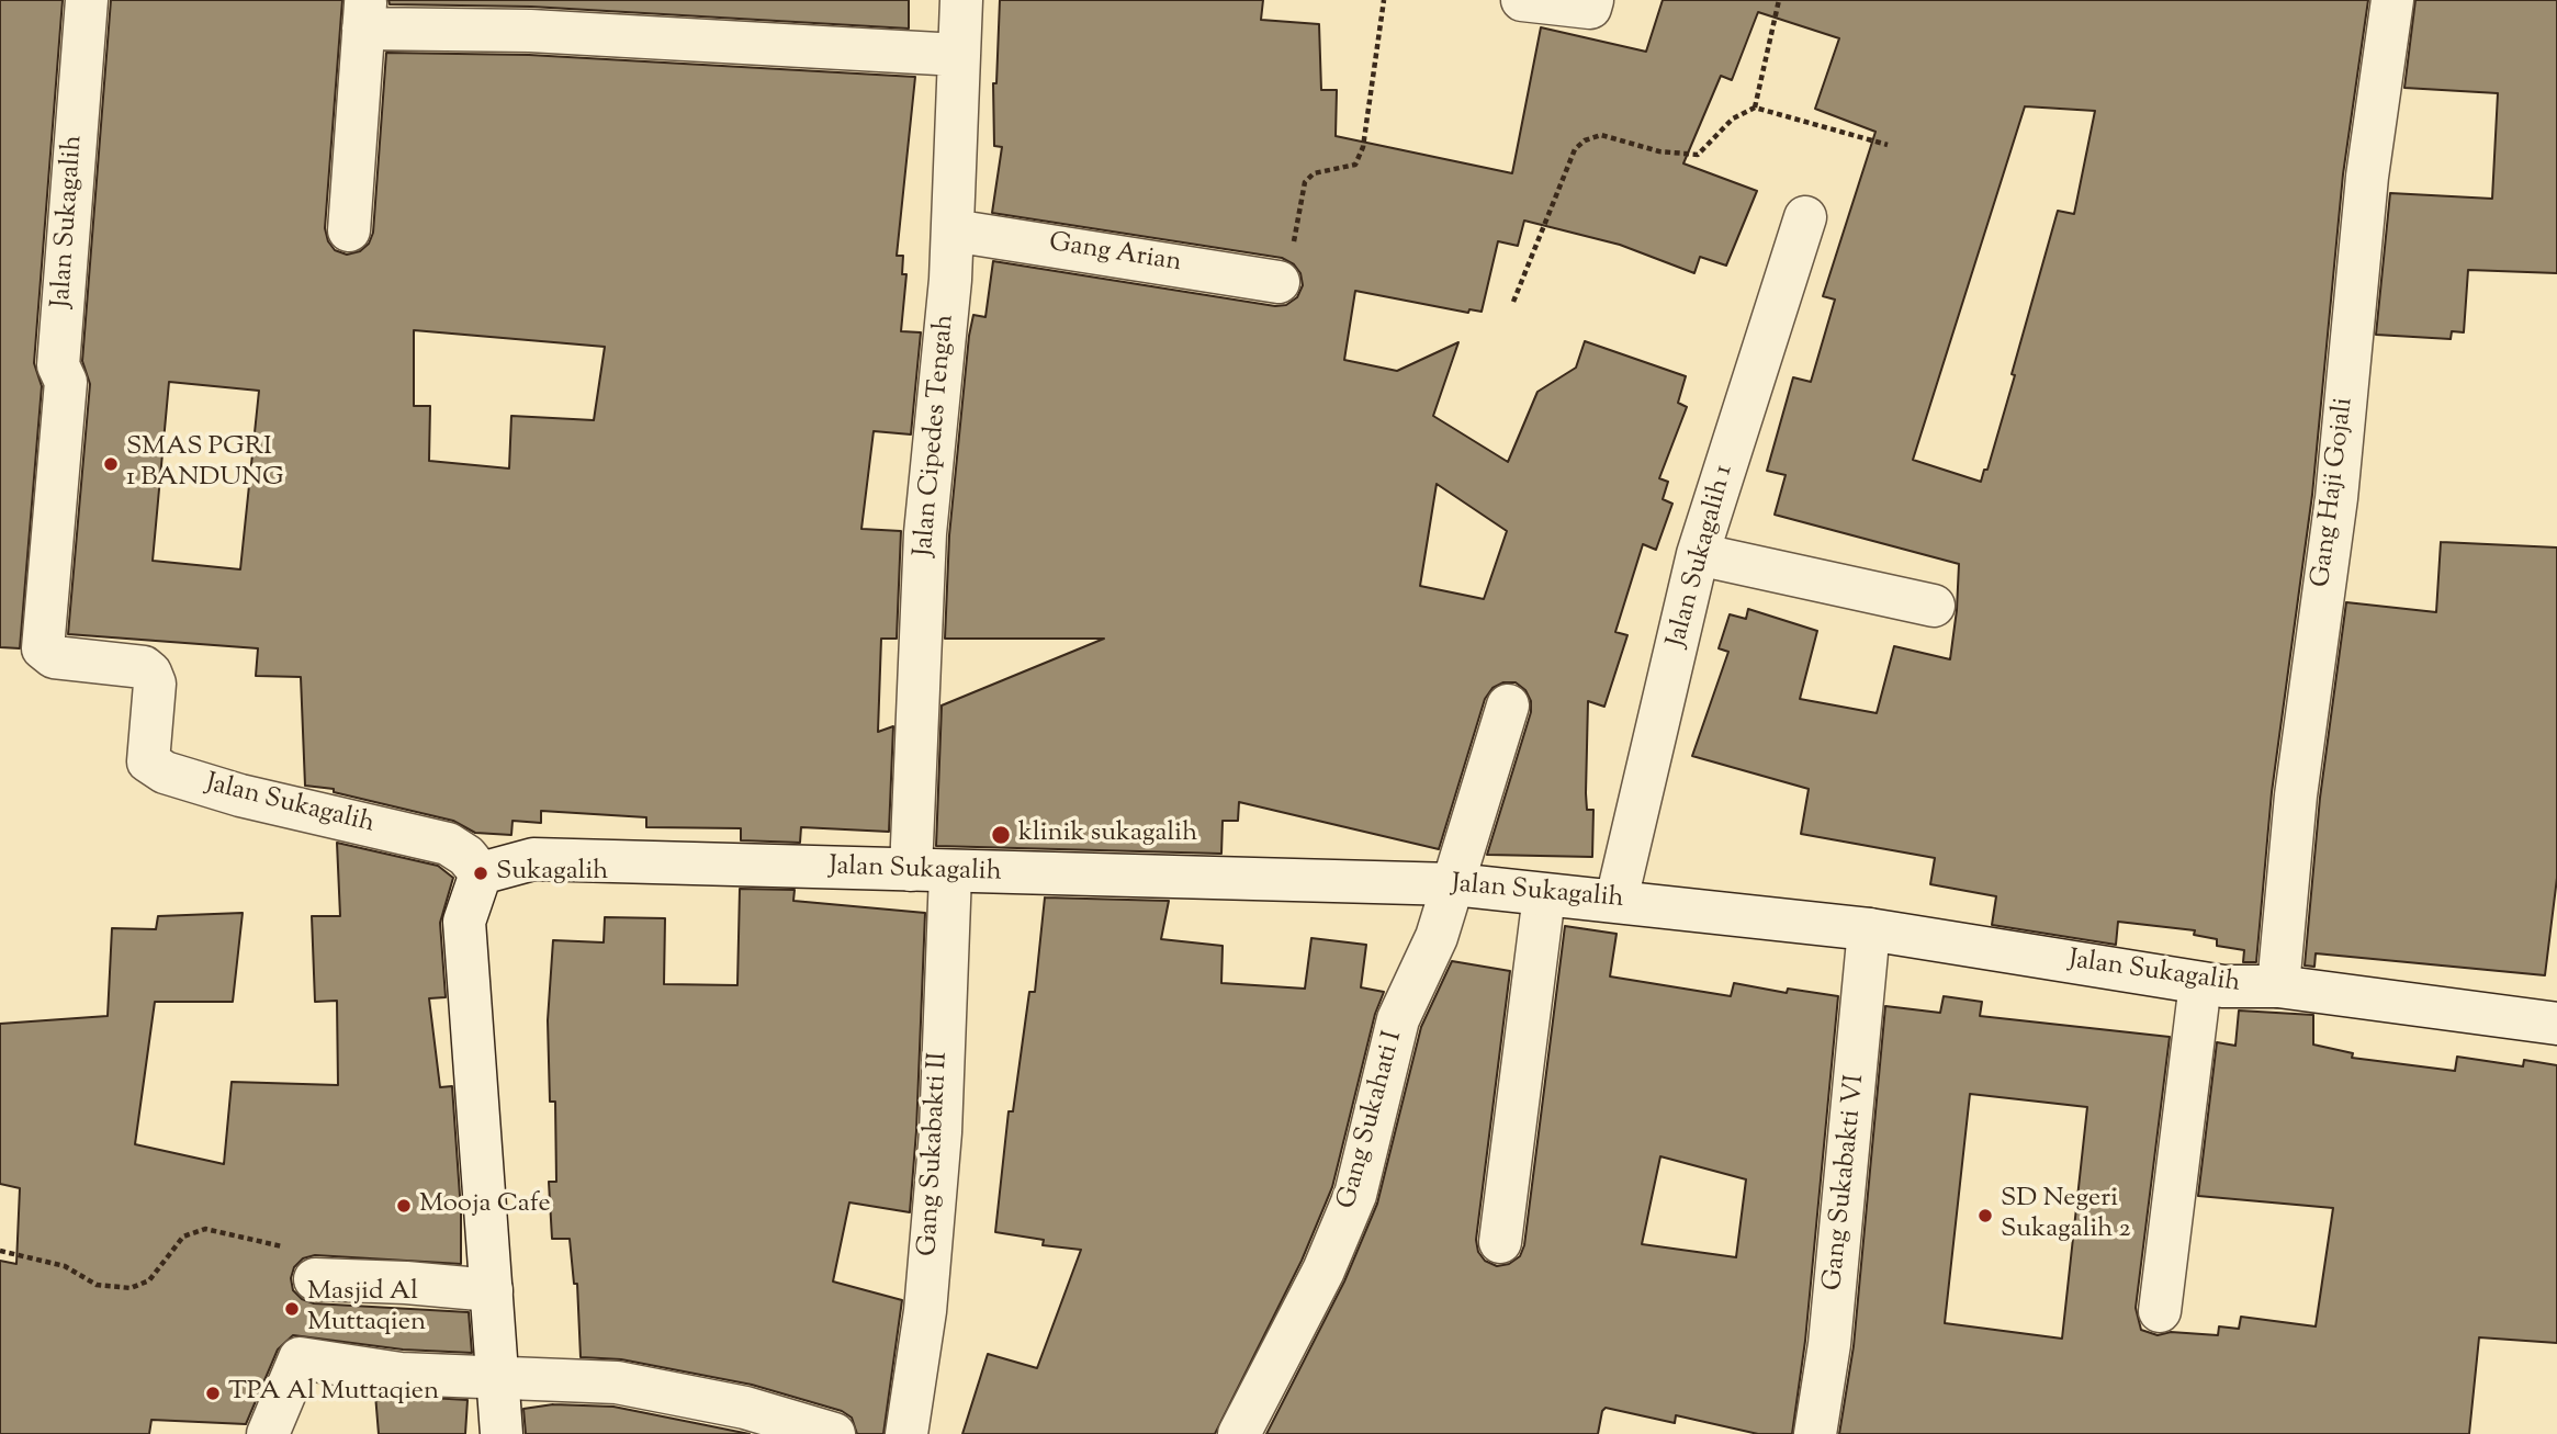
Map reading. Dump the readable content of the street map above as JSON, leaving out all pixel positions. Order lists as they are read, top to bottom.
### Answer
{
  "streets": {
    "street": [
      "Jalan Sukagalih",
      "Gang Arian",
      "Jalan Cipedes Tengah",
      "Gang Haji Gojali",
      "Jalan Sukagalih 1",
      "Gang Sukahati I",
      "Gang Sukabakti II",
      "Gang Sukabakti VI"
    ]
  },
  "crossings": [
    ["Jalan Sukagalih", "Jalan Cipedes Tengah"],
    ["Jalan Sukagalih", "Gang Haji Gojali"],
    ["Jalan Sukagalih", "Jalan Sukagalih 1"],
    ["Jalan Sukagalih", "Gang Sukahati I"],
    ["Jalan Sukagalih", "Gang Sukabakti II"],
    ["Jalan Sukagalih", "Gang Sukabakti VI"],
    ["Gang Arian", "Jalan Cipedes Tengah"],
    ["Jalan Cipedes Tengah", "Gang Sukabakti II"]
  ],
  "places": [
    "SMAS PGRI 1 BANDUNG",
    "klinik sukagalih",
    "Sukagalih",
    "Mooja Cafe",
    "SD Negeri Sukagalih 2",
    "Masjid Al Muttaqien",
    "TPA Al Muttaqien"
  ]
}
